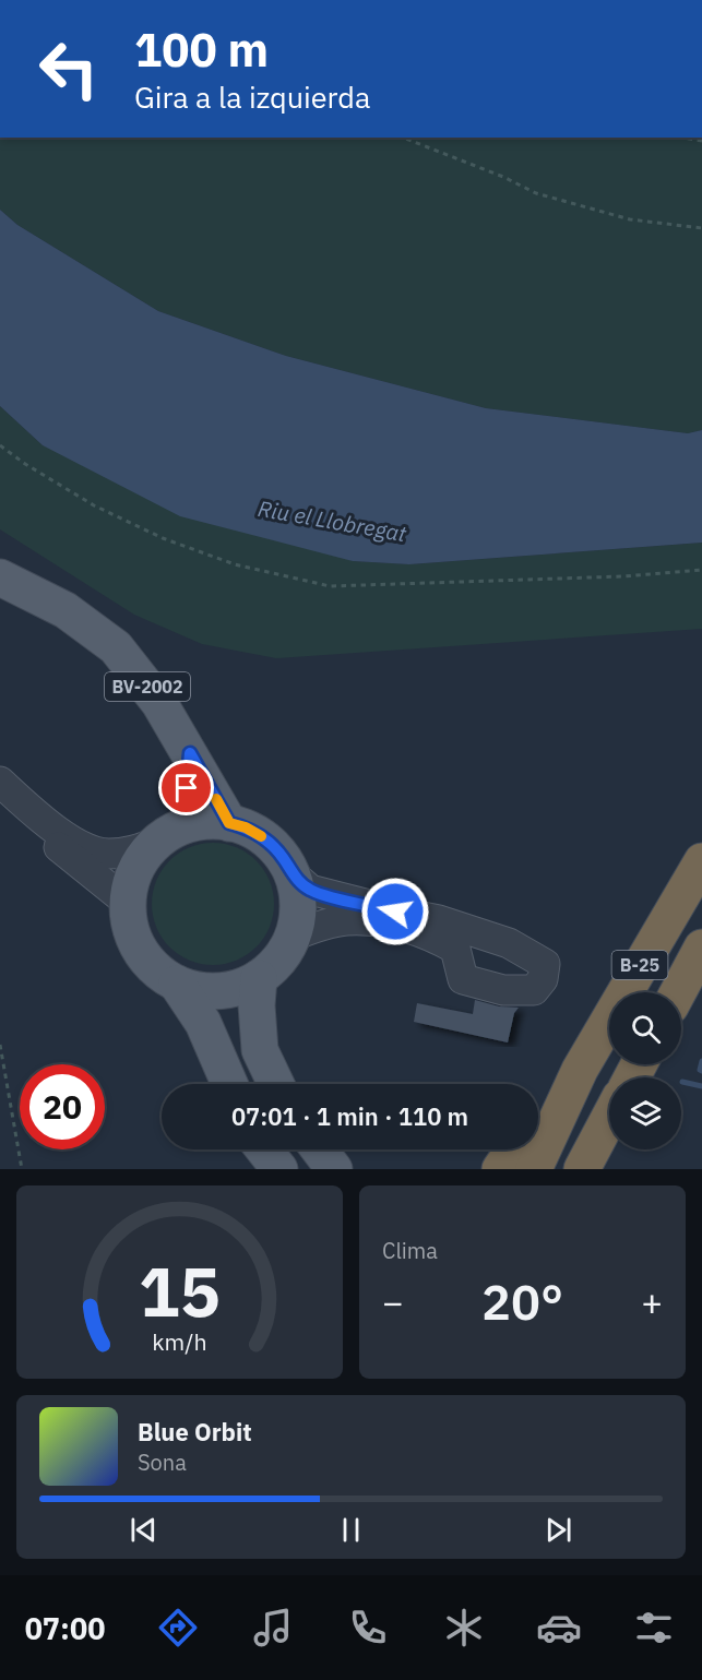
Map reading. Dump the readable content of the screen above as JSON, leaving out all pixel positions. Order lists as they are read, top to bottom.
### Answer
{
  "streets": {
    "highway": ["B-25"],
    "main road": ["BV-2002"]
  },
  "water": ["Riu el Llobregat"],
  "page": {
    "turn": ["100 m", "Gira a la izquierda"],
    "limit": "20",
    "trip": "07:01 · 1 min · 110 m",
    "tile": "Clima",
    "heat": ["−", "20°", "+"],
    "song": ["Blue Orbit", "Sona"],
    "tabs": "07:00",
    "gauge": ["15", "km/h"]
  }
}
